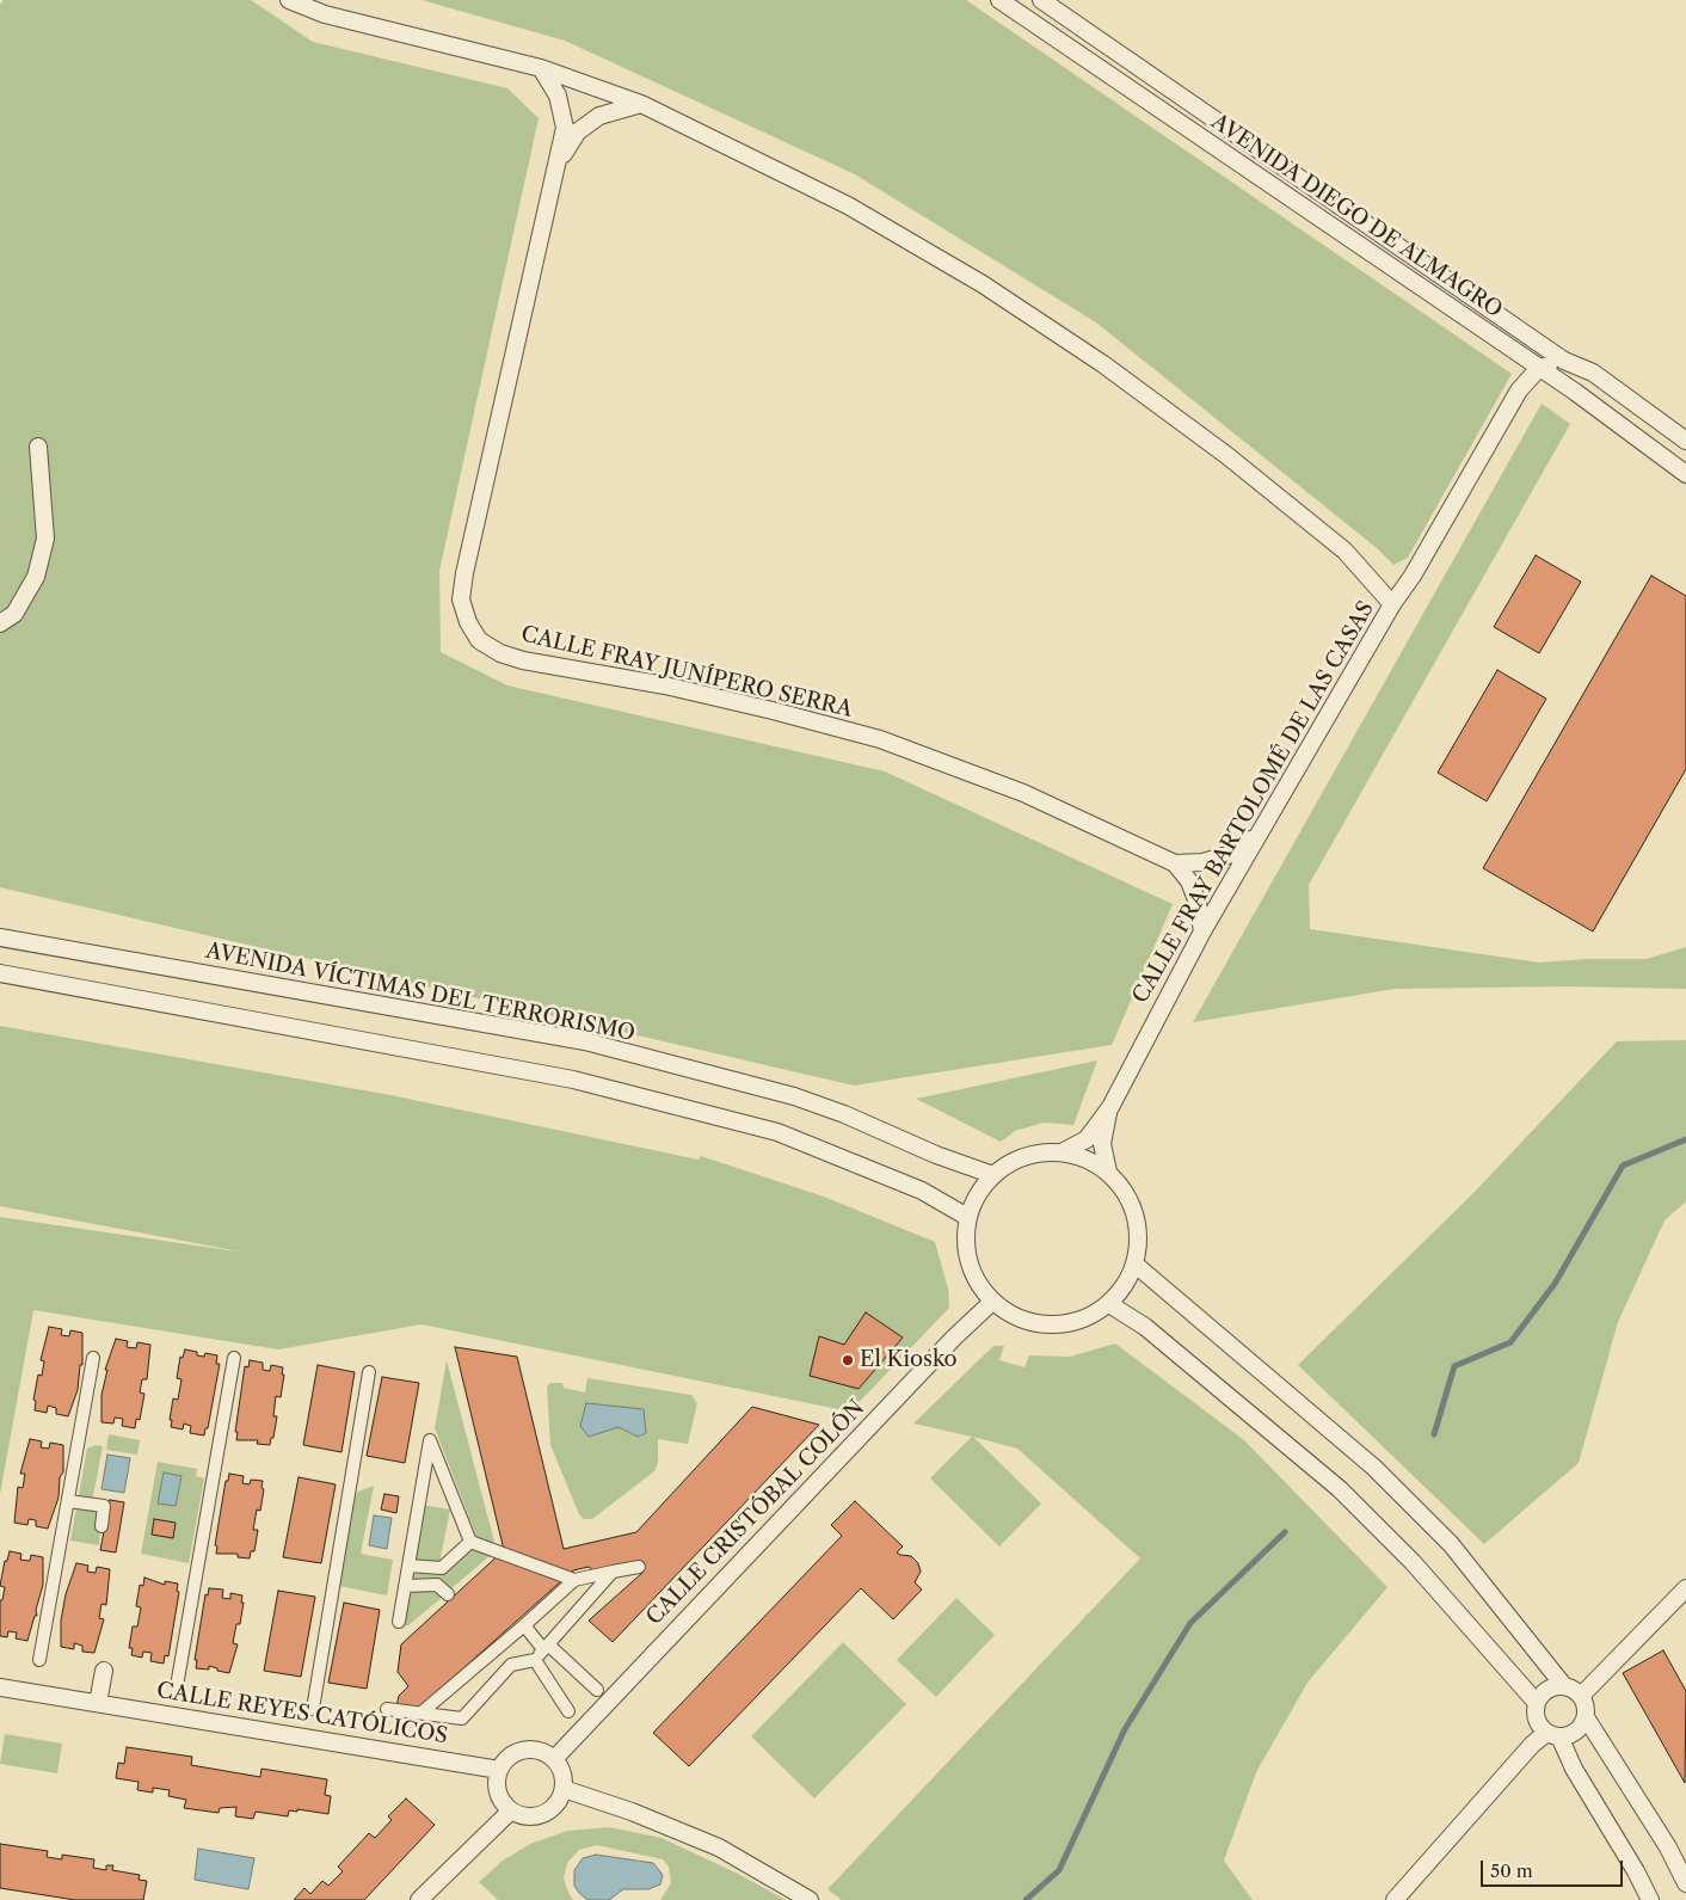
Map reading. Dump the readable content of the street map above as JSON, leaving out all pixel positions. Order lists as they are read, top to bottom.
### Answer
{
  "streets": {
    "street": [
      "AVENIDA DIEGO DE ALMAGRO",
      "CALLE FRAY JUNÍPERO SERRA",
      "CALLE FRAY BARTOLOMÉ DE LAS CASAS",
      "AVENIDA VÍCTIMAS DEL TERRORISMO",
      "CALLE CRISTÓBAL COLÓN",
      "CALLE REYES CATÓLICOS"
    ]
  },
  "crossings": [
    ["CALLE FRAY JUNÍPERO SERRA", "CALLE FRAY BARTOLOMÉ DE LAS CASAS"],
    ["CALLE FRAY BARTOLOMÉ DE LAS CASAS", "AVENIDA VÍCTIMAS DEL TERRORISMO"],
    ["CALLE FRAY BARTOLOMÉ DE LAS CASAS", "CALLE CRISTÓBAL COLÓN"],
    ["AVENIDA VÍCTIMAS DEL TERRORISMO", "CALLE CRISTÓBAL COLÓN"],
    ["CALLE CRISTÓBAL COLÓN", "CALLE REYES CATÓLICOS"]
  ],
  "places": ["El Kiosko"],
  "scale_bar": "50 m"
}
